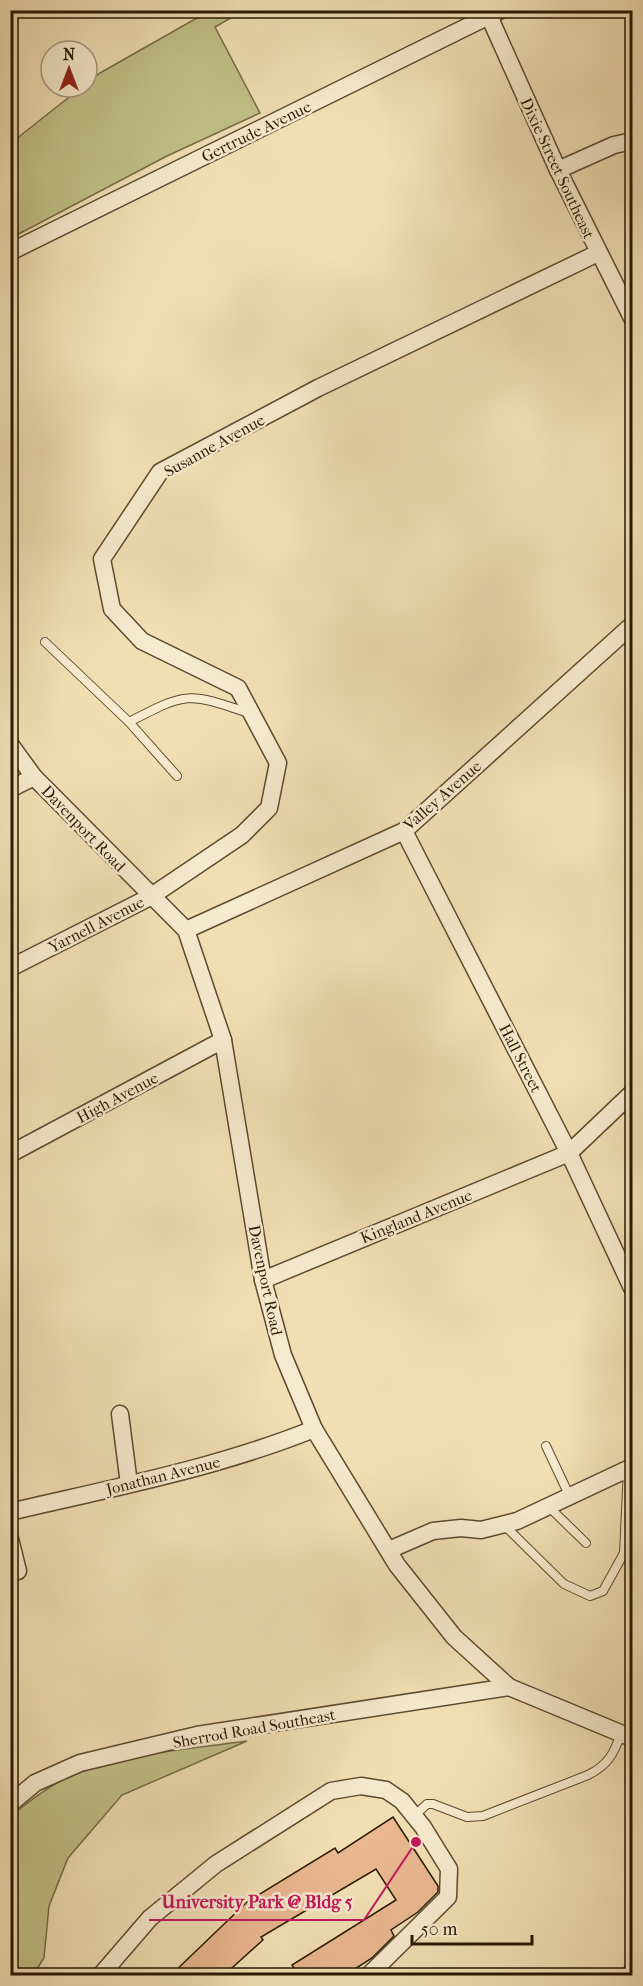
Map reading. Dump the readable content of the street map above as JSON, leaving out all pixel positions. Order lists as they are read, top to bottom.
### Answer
{
  "streets": {
    "street": [
      "Gertrude Avenue",
      "Dixie Street Southeast",
      "Susanne Avenue",
      "Valley Avenue",
      "Davenport Road",
      "Yarnell Avenue",
      "Hall Street",
      "High Avenue",
      "Kingland Avenue",
      "Jonathan Avenue",
      "Sherrod Road Southeast"
    ]
  },
  "crossings": [
    ["Gertrude Avenue", "Dixie Street Southeast"],
    ["Dixie Street Southeast", "Susanne Avenue"],
    ["Susanne Avenue", "Davenport Road"],
    ["Susanne Avenue", "Yarnell Avenue"],
    ["Valley Avenue", "Davenport Road"],
    ["Valley Avenue", "Hall Street"],
    ["Davenport Road", "Yarnell Avenue"],
    ["Davenport Road", "High Avenue"],
    ["Davenport Road", "Kingland Avenue"],
    ["Davenport Road", "Jonathan Avenue"],
    ["Davenport Road", "Sherrod Road Southeast"],
    ["Hall Street", "Kingland Avenue"]
  ],
  "places": ["University Park @ Bldg 5"],
  "scale_bar": "50 m",
  "north": "top"
}
